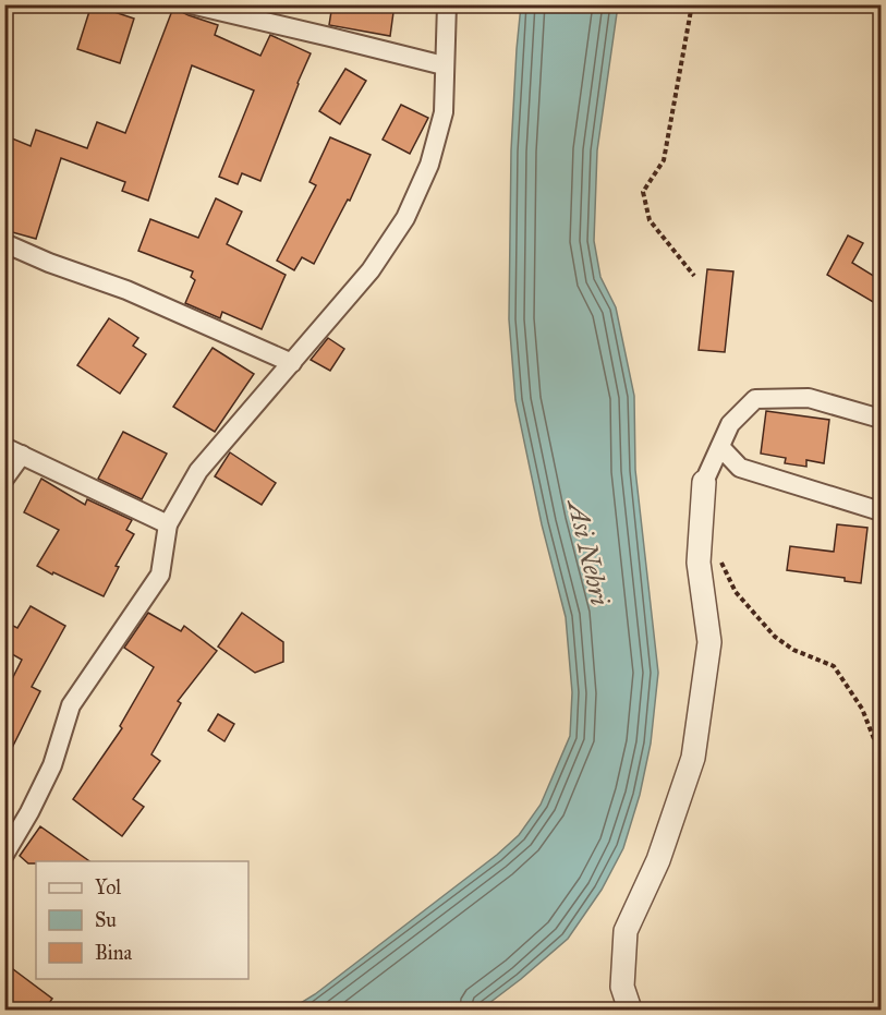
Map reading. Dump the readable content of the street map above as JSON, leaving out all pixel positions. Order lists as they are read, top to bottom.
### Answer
{
  "water": ["Asi Nehri"],
  "legend": ["Yol", "Su", "Bina"]
}
